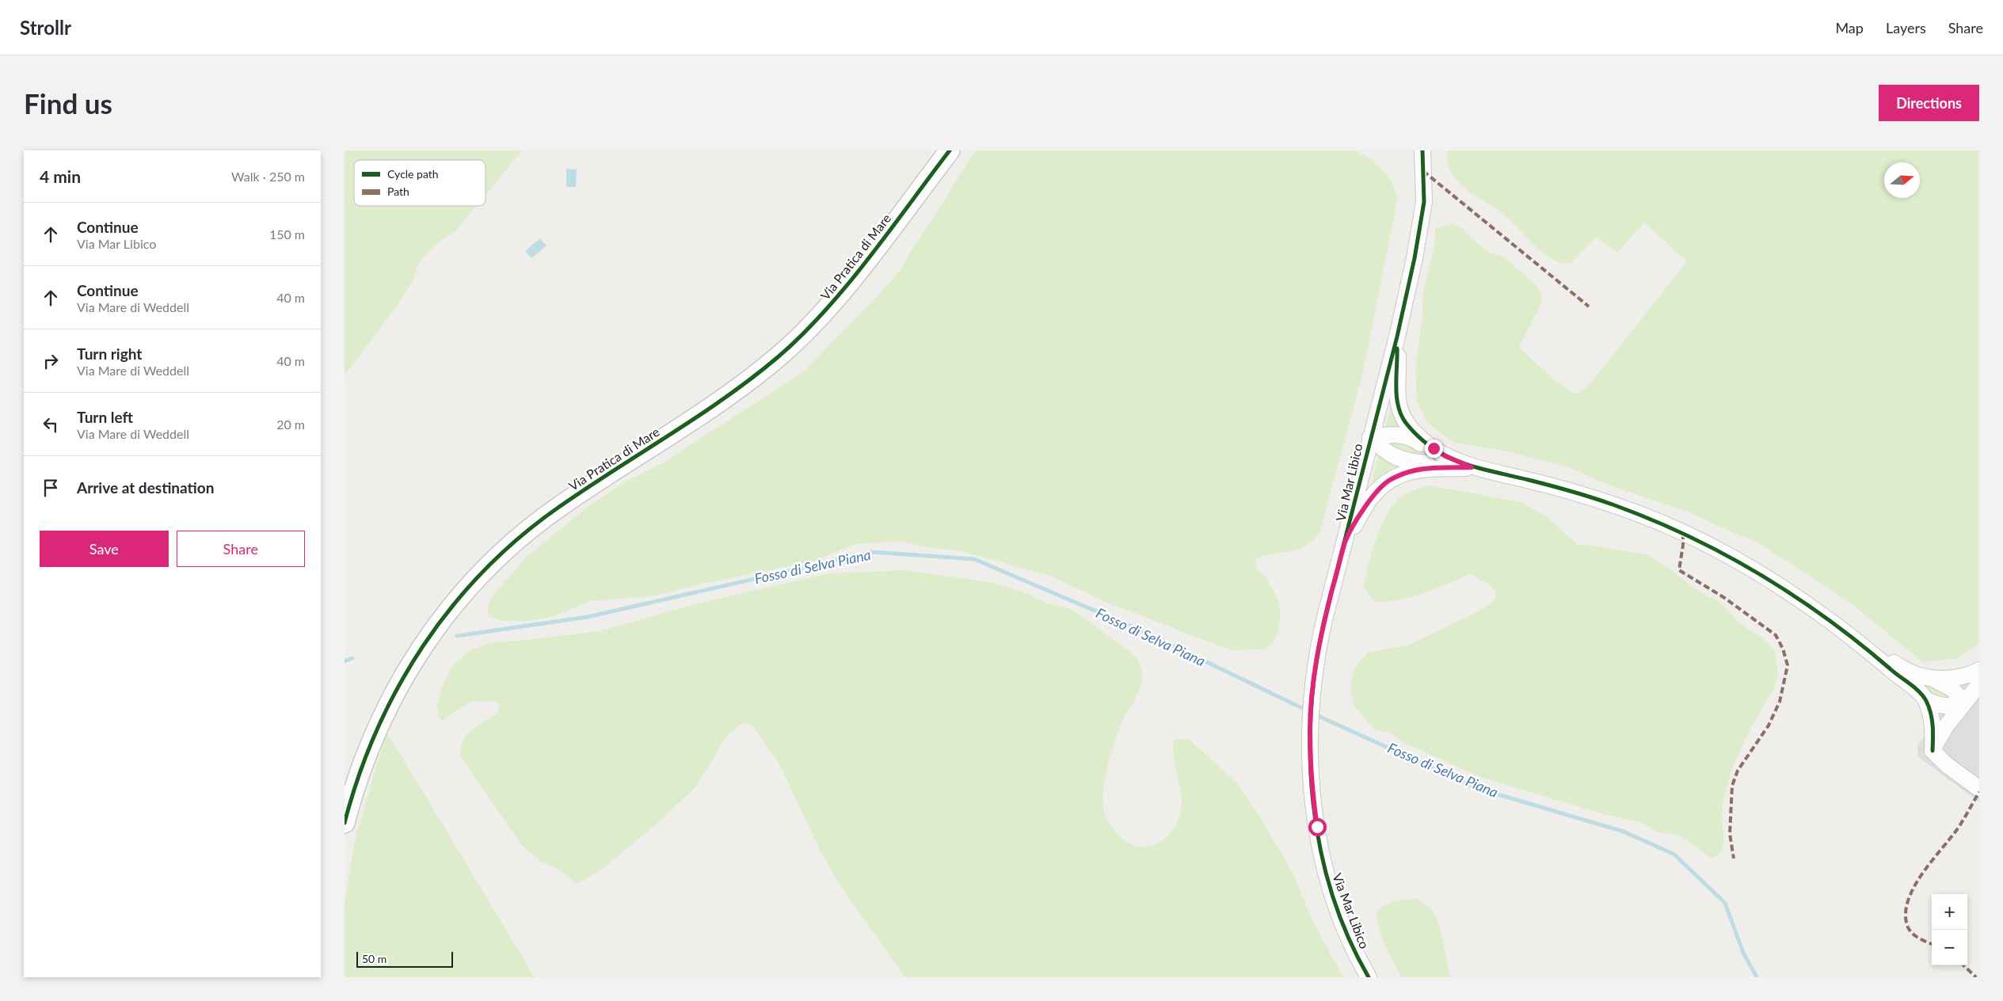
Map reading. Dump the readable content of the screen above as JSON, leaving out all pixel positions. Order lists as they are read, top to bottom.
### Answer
{
  "streets": {
    "street": ["Via Pratica di Mare", "Via Mar Libico"]
  },
  "water": ["Fosso di Selva Piana"],
  "legend": ["Cycle path", "Path"],
  "scale_bar": "50 m",
  "north": "right",
  "page": {
    "header": "Strollr",
    "nav": ["Map", "Layers", "Share"],
    "buttons": [
      "Directions",
      ["Save", "Share"]
    ],
    "title": "Find us",
    "heading": ["4 min", "Walk · 250 m"],
    "list": [
      ["Continue", "Via Mar Libico", "150 m"],
      ["Continue", "Via Mare di Weddell", "40 m"],
      ["Turn right", "Via Mare di Weddell", "40 m"],
      ["Turn left", "Via Mare di Weddell", "20 m"],
      "Arrive at destination"
    ],
    "map_buttons": ["+", "−"],
    "scale": "50 m"
  }
}
